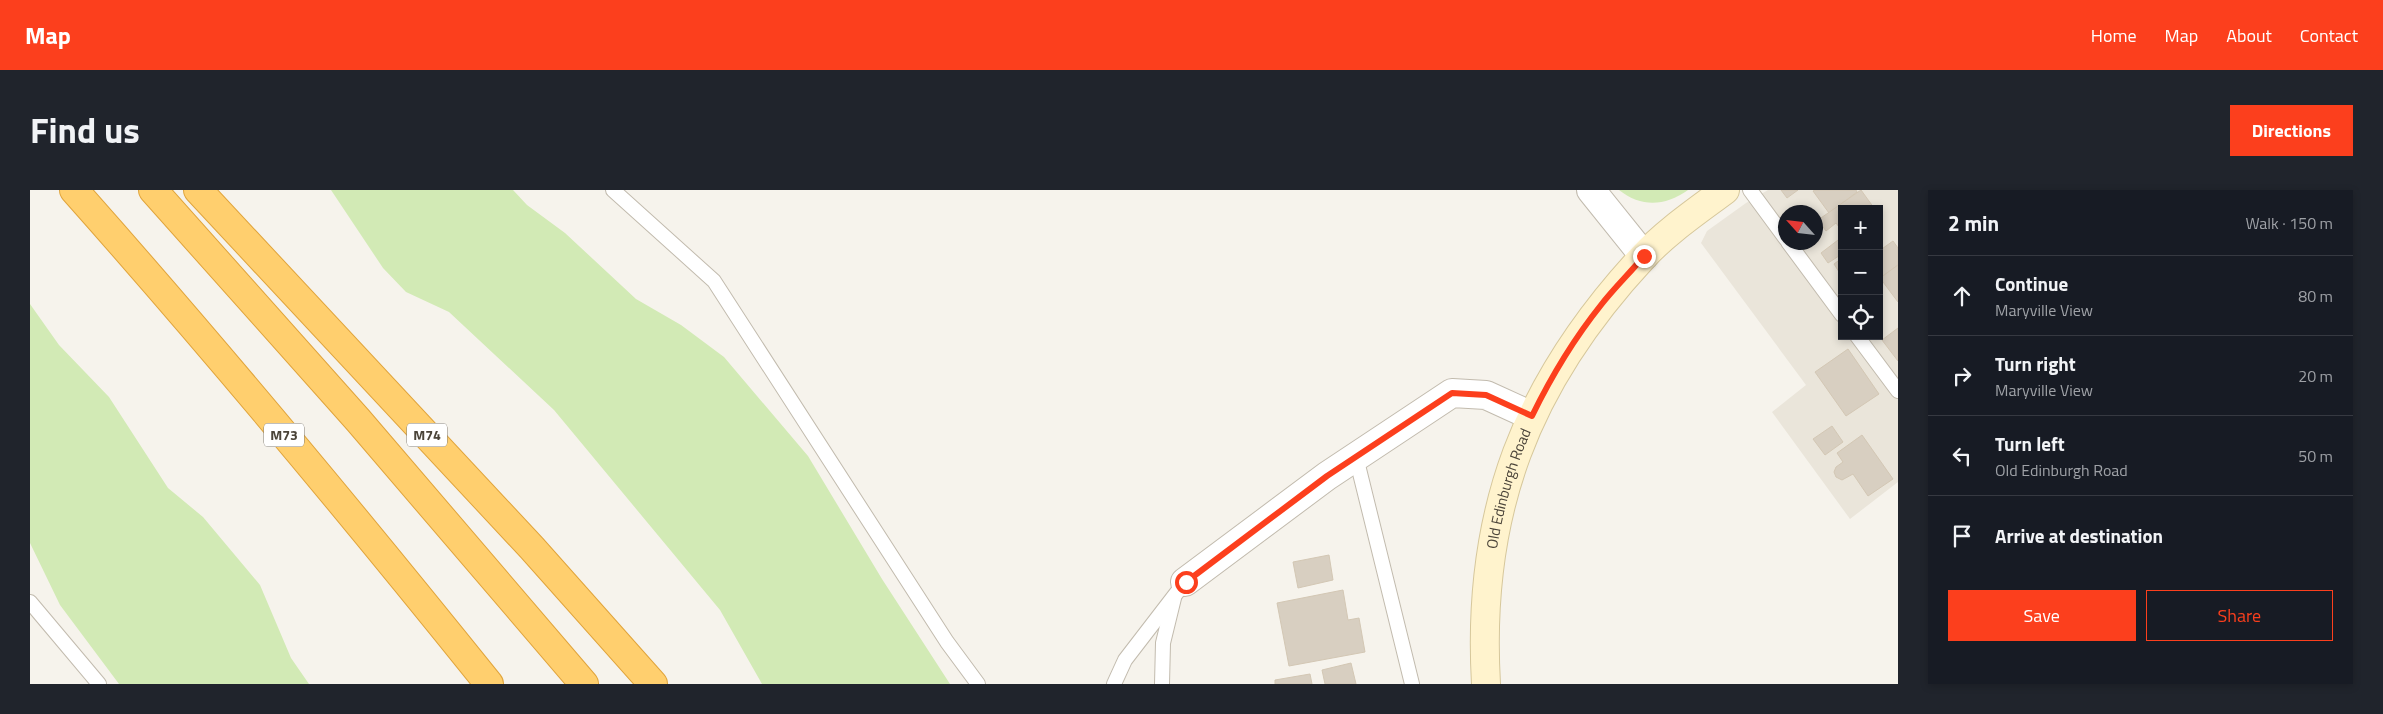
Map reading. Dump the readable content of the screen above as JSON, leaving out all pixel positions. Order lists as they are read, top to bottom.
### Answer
{
  "streets": {
    "highway": ["M73", "M74"],
    "main road": ["Old Edinburgh Road"]
  },
  "north": "top left",
  "page": {
    "header": "Map",
    "nav": [
      "Home",
      "Map",
      "About",
      "Contact"
    ],
    "title": "Find us",
    "buttons": [
      "Directions",
      ["Save", "Share"]
    ],
    "heading": ["2 min", "Walk · 150 m"],
    "map_buttons": ["+", "−"],
    "list": [
      ["Continue", "Maryville View", "80 m"],
      ["Turn right", "Maryville View", "20 m"],
      ["Turn left", "Old Edinburgh Road", "50 m"],
      "Arrive at destination"
    ]
  }
}
